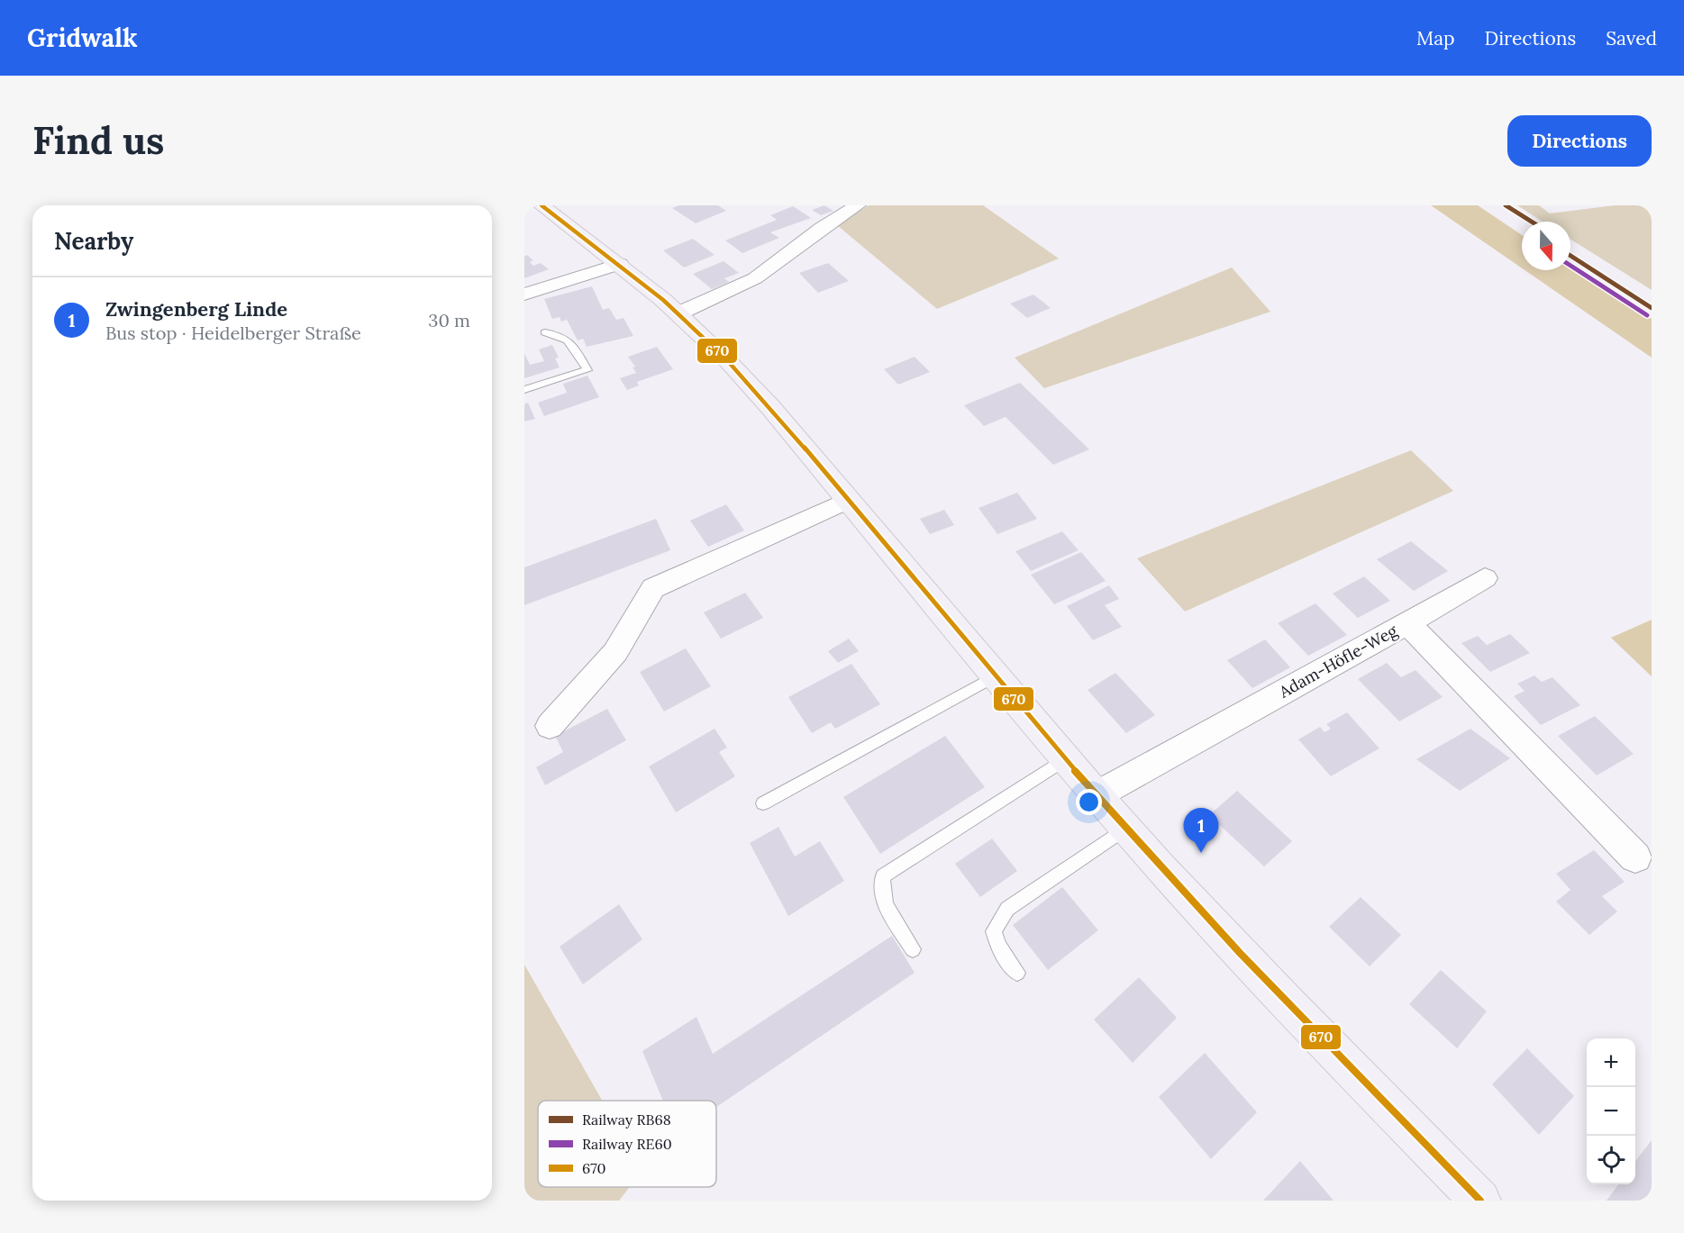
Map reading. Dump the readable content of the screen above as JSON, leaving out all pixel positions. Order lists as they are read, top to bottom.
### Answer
{
  "streets": {
    "street": ["Adam-Höfle-Weg"]
  },
  "lines": ["rail line RB68", "transit line 670", "rail line RE60"],
  "legend": ["Railway RB68", "Railway RE60", "670"],
  "north": "bottom",
  "page": {
    "header": "Gridwalk",
    "nav": ["Map", "Directions", "Saved"],
    "buttons": "Directions",
    "title": "Find us",
    "heading": "Nearby",
    "list": [
      {
        "mark": "1",
        "name": "Zwingenberg Linde",
        "note": "Bus stop · Heidelberger Straße",
        "value": "30 m"
      }
    ],
    "pins": "1",
    "map_buttons": ["+", "−"]
  }
}
